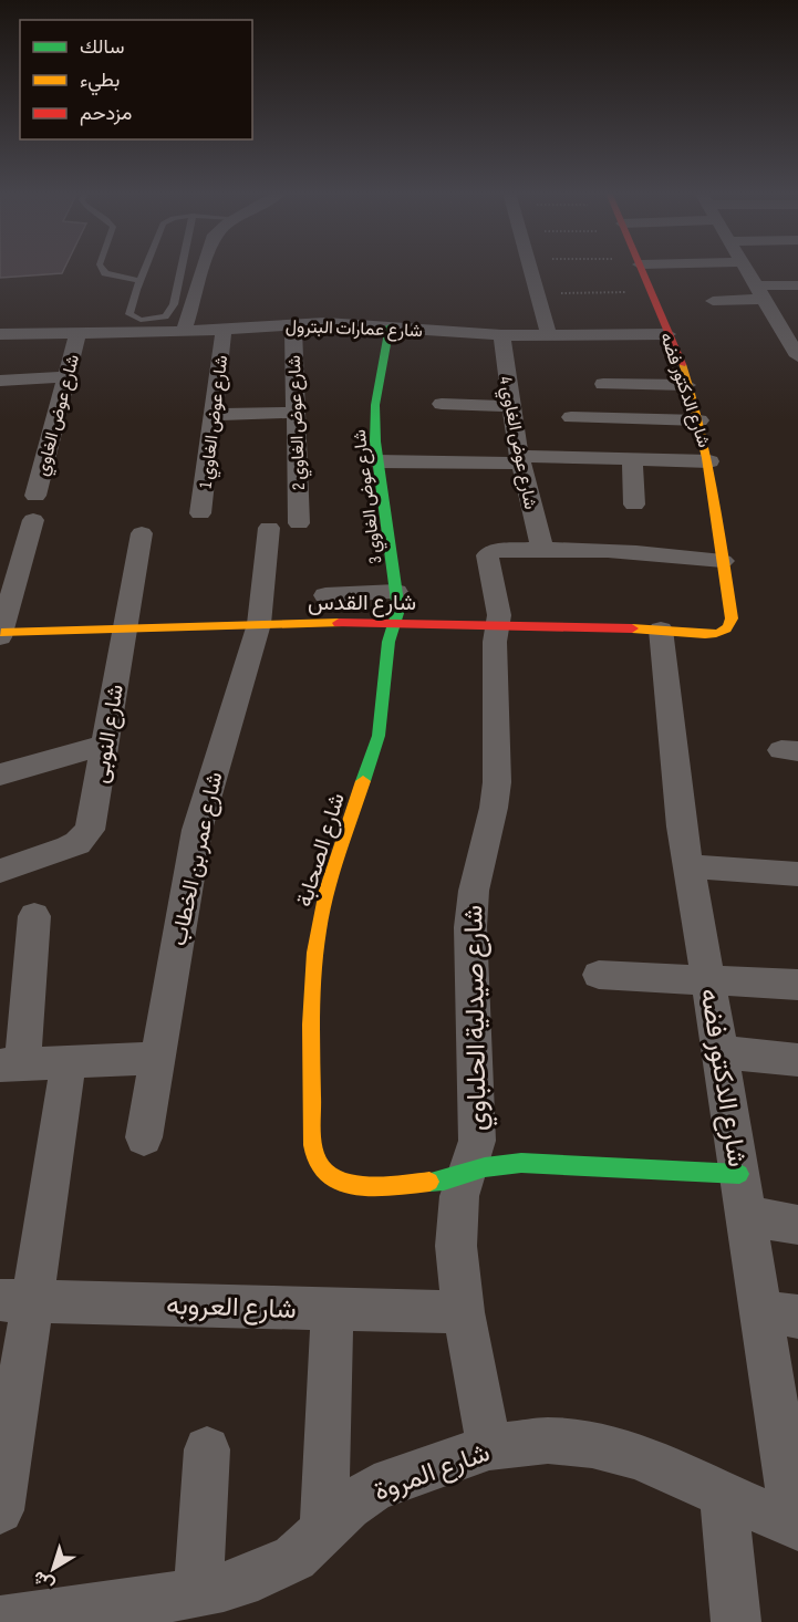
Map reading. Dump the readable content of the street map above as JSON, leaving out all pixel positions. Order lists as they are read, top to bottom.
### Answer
{
  "streets": {
    "street": [
      "شارع عمارات البترول",
      "شارع الدكتور فضه",
      "شارع عوض الغاوي",
      "شارع عوض الغاوي 1",
      "شارع عوض الغاوي 2",
      "شارع عوض الغاوي 4",
      "شارع عوض الغاوي 3",
      "شارع القدس",
      "شارع النوبى",
      "شارع الصحابة",
      "شارع عمر بن الخطاب",
      "شارع صيدلية الحلباوي",
      "شارع العروبه",
      "شارع المروة"
    ]
  },
  "crossings": [
    ["شارع عمارات البترول", "شارع الدكتور فضه"],
    ["شارع عمارات البترول", "شارع عوض الغاوي"],
    ["شارع عمارات البترول", "شارع عوض الغاوي 1"],
    ["شارع عمارات البترول", "شارع عوض الغاوي 2"],
    ["شارع عمارات البترول", "شارع عوض الغاوي 4"],
    ["شارع عمارات البترول", "شارع عوض الغاوي 3"],
    ["شارع الدكتور فضه", "شارع القدس"],
    ["شارع الدكتور فضه", "شارع المروة"],
    ["شارع عوض الغاوي 4", "شارع صيدلية الحلباوي"],
    ["شارع عوض الغاوي 3", "شارع القدس"],
    ["شارع عوض الغاوي 3", "شارع الصحابة"],
    ["شارع القدس", "شارع النوبى"],
    ["شارع القدس", "شارع الصحابة"],
    ["شارع القدس", "شارع عمر بن الخطاب"],
    ["شارع القدس", "شارع صيدلية الحلباوي"],
    ["شارع الصحابة", "شارع صيدلية الحلباوي"],
    ["شارع صيدلية الحلباوي", "شارع العروبه"],
    ["شارع صيدلية الحلباوي", "شارع المروة"]
  ],
  "legend": ["سالك", "بطيء", "مزدحم"],
  "north": "bottom left"
}
